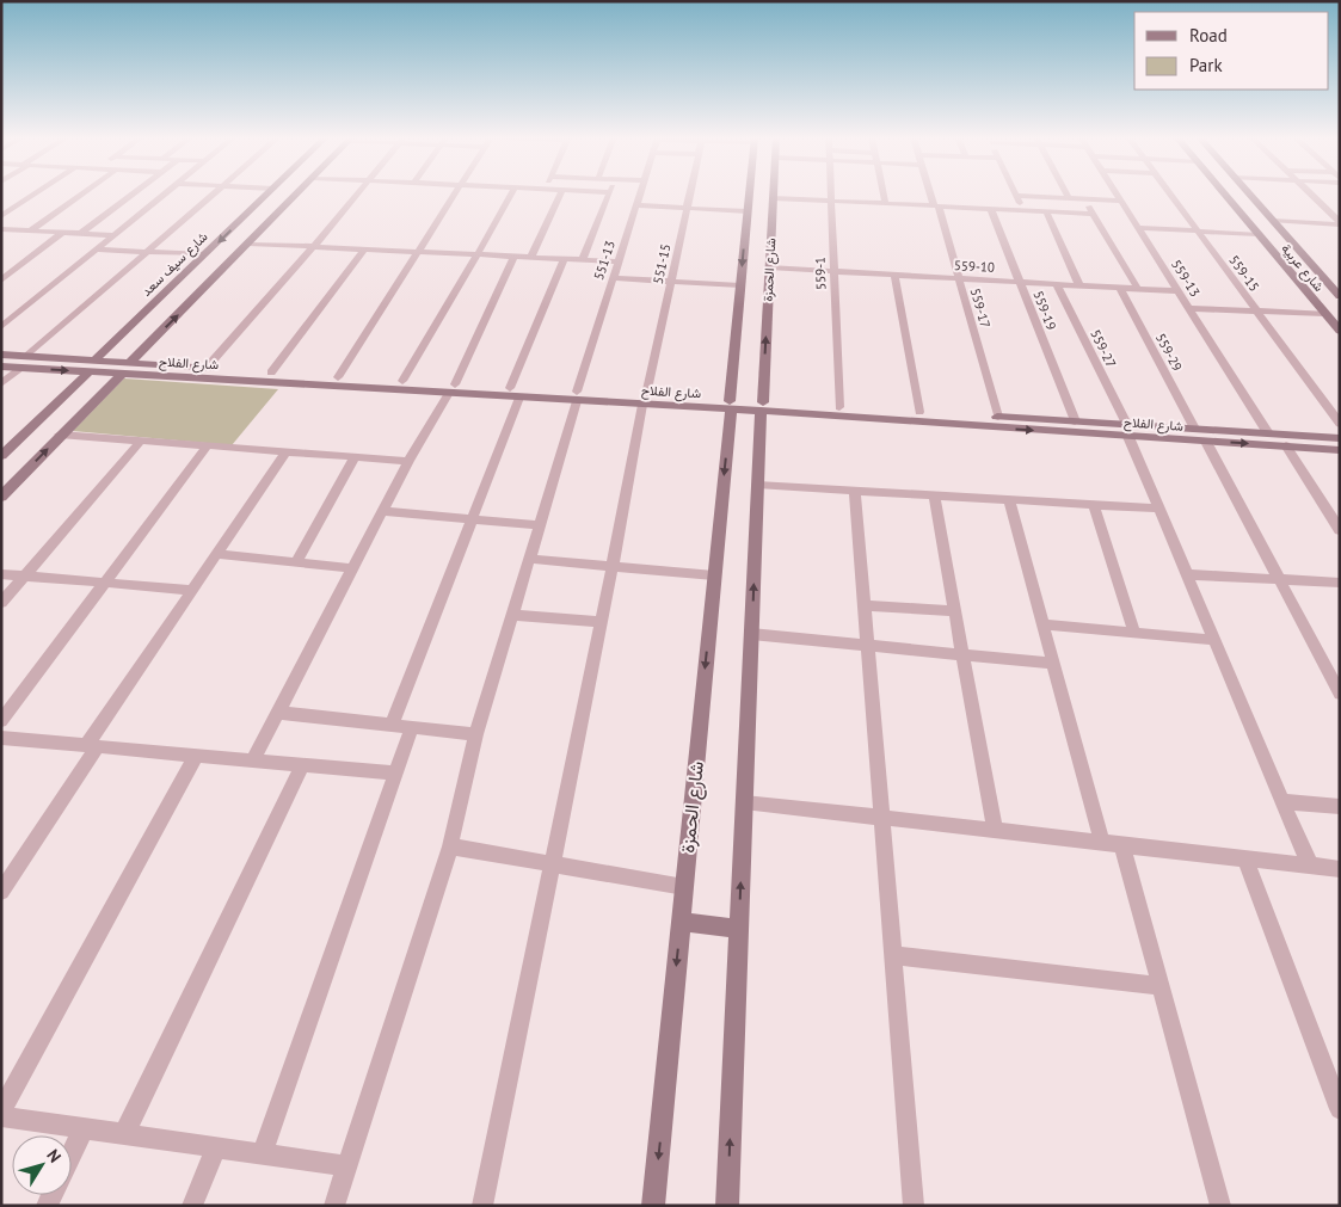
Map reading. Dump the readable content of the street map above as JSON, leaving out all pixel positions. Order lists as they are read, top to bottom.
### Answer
{
  "streets": {
    "street": [
      "551-13",
      "شارع سيف سعد",
      "551-15",
      "559-10",
      "شارع عربية",
      "شارع الحمزة",
      "559-1",
      "559-15",
      "559-13",
      "559-17",
      "559-19",
      "559-27",
      "559-29",
      "شارع الفلاح"
    ]
  },
  "crossings": [
    ["551-13", "شارع الفلاح"],
    ["شارع سيف سعد", "شارع الفلاح"],
    ["551-15", "شارع الفلاح"],
    ["559-10", "شارع الحمزة"],
    ["559-10", "559-1"],
    ["559-10", "559-13"],
    ["559-10", "559-17"],
    ["559-10", "559-19"],
    ["559-10", "559-27"],
    ["559-10", "559-29"],
    ["شارع الحمزة", "شارع الفلاح"],
    ["559-1", "شارع الفلاح"],
    ["559-13", "شارع الفلاح"],
    ["559-17", "شارع الفلاح"],
    ["559-19", "شارع الفلاح"],
    ["559-27", "شارع الفلاح"],
    ["559-29", "شارع الفلاح"]
  ],
  "legend": ["Road", "Park"],
  "north": "top right"
}
